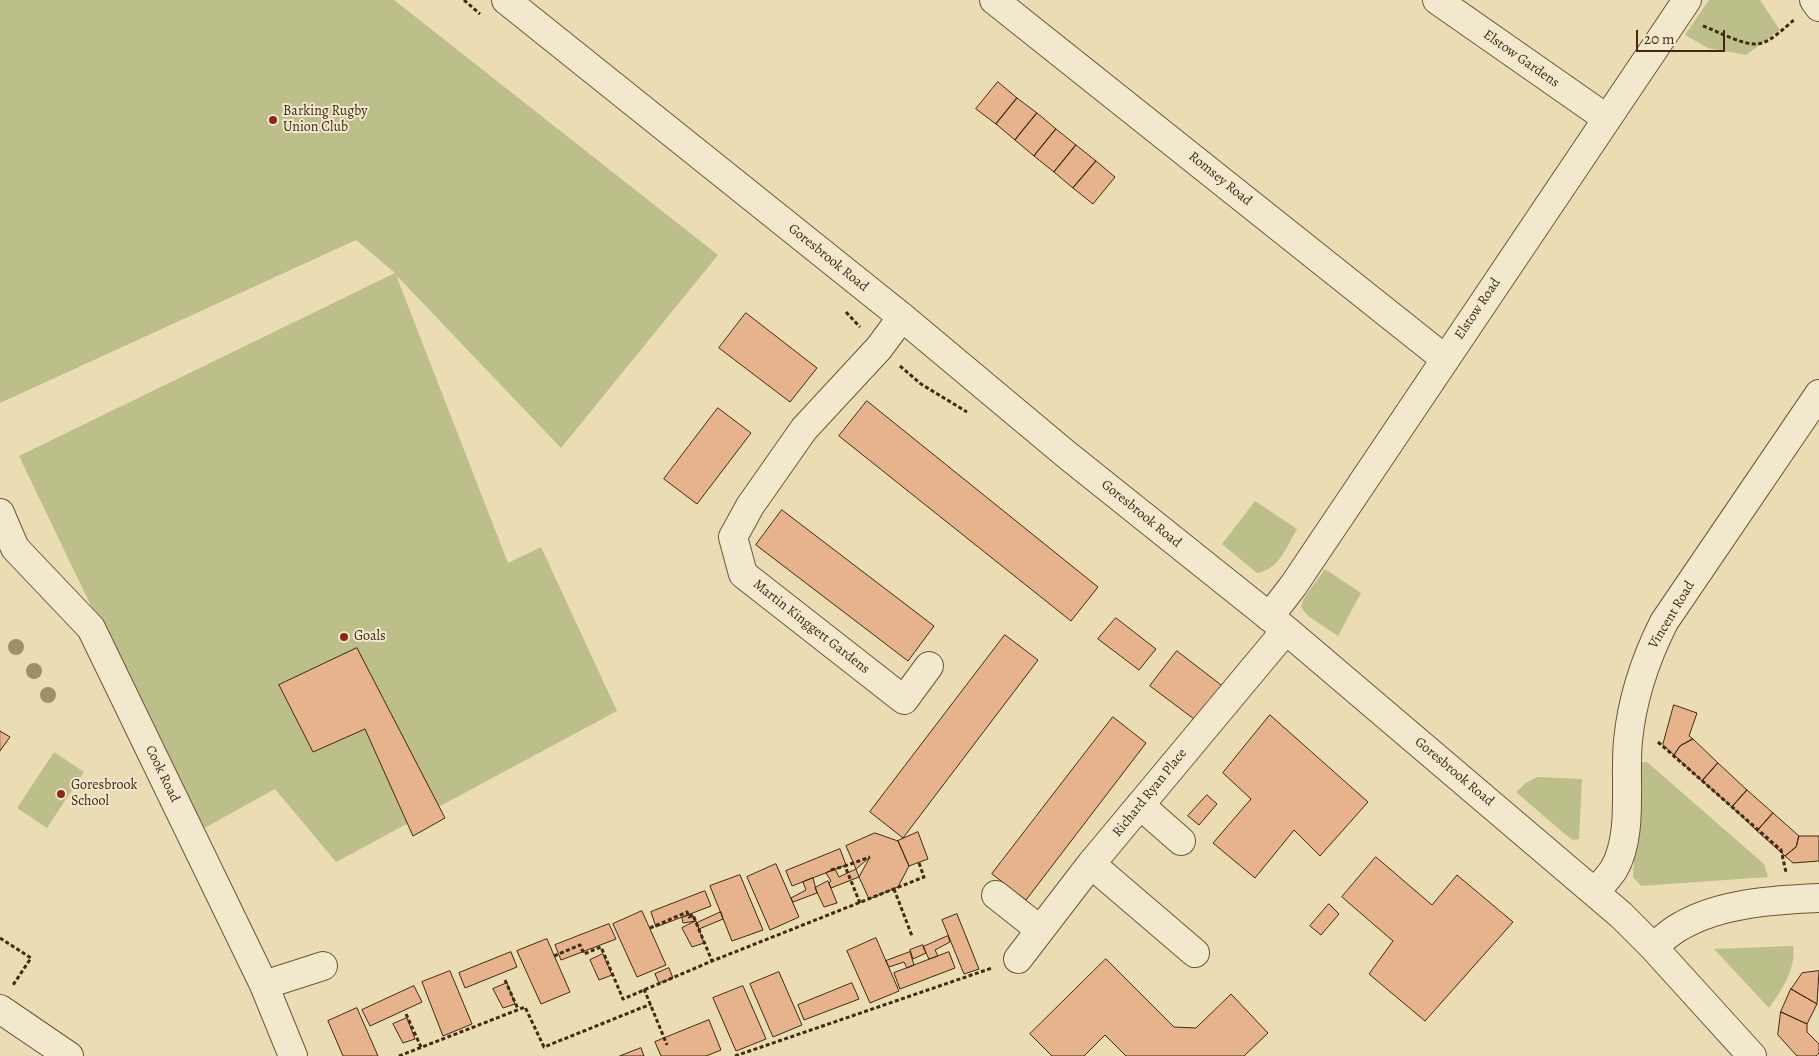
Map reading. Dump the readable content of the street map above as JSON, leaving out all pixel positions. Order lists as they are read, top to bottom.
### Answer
{
  "streets": {
    "street": [
      "Elstow Gardens",
      "Romsey Road",
      "Goresbrook Road",
      "Elstow Road",
      "Vincent Road",
      "Martin Kinggett Gardens",
      "Cook Road",
      "Richard Ryan Place"
    ]
  },
  "crossings": [
    ["Elstow Gardens", "Elstow Road"],
    ["Romsey Road", "Elstow Road"],
    ["Goresbrook Road", "Elstow Road"],
    ["Goresbrook Road", "Vincent Road"],
    ["Goresbrook Road", "Martin Kinggett Gardens"],
    ["Goresbrook Road", "Richard Ryan Place"],
    ["Elstow Road", "Richard Ryan Place"]
  ],
  "places": ["Barking Rugby Union Club", "Goals", "Goresbrook School"],
  "scale_bar": "20 m"
}
